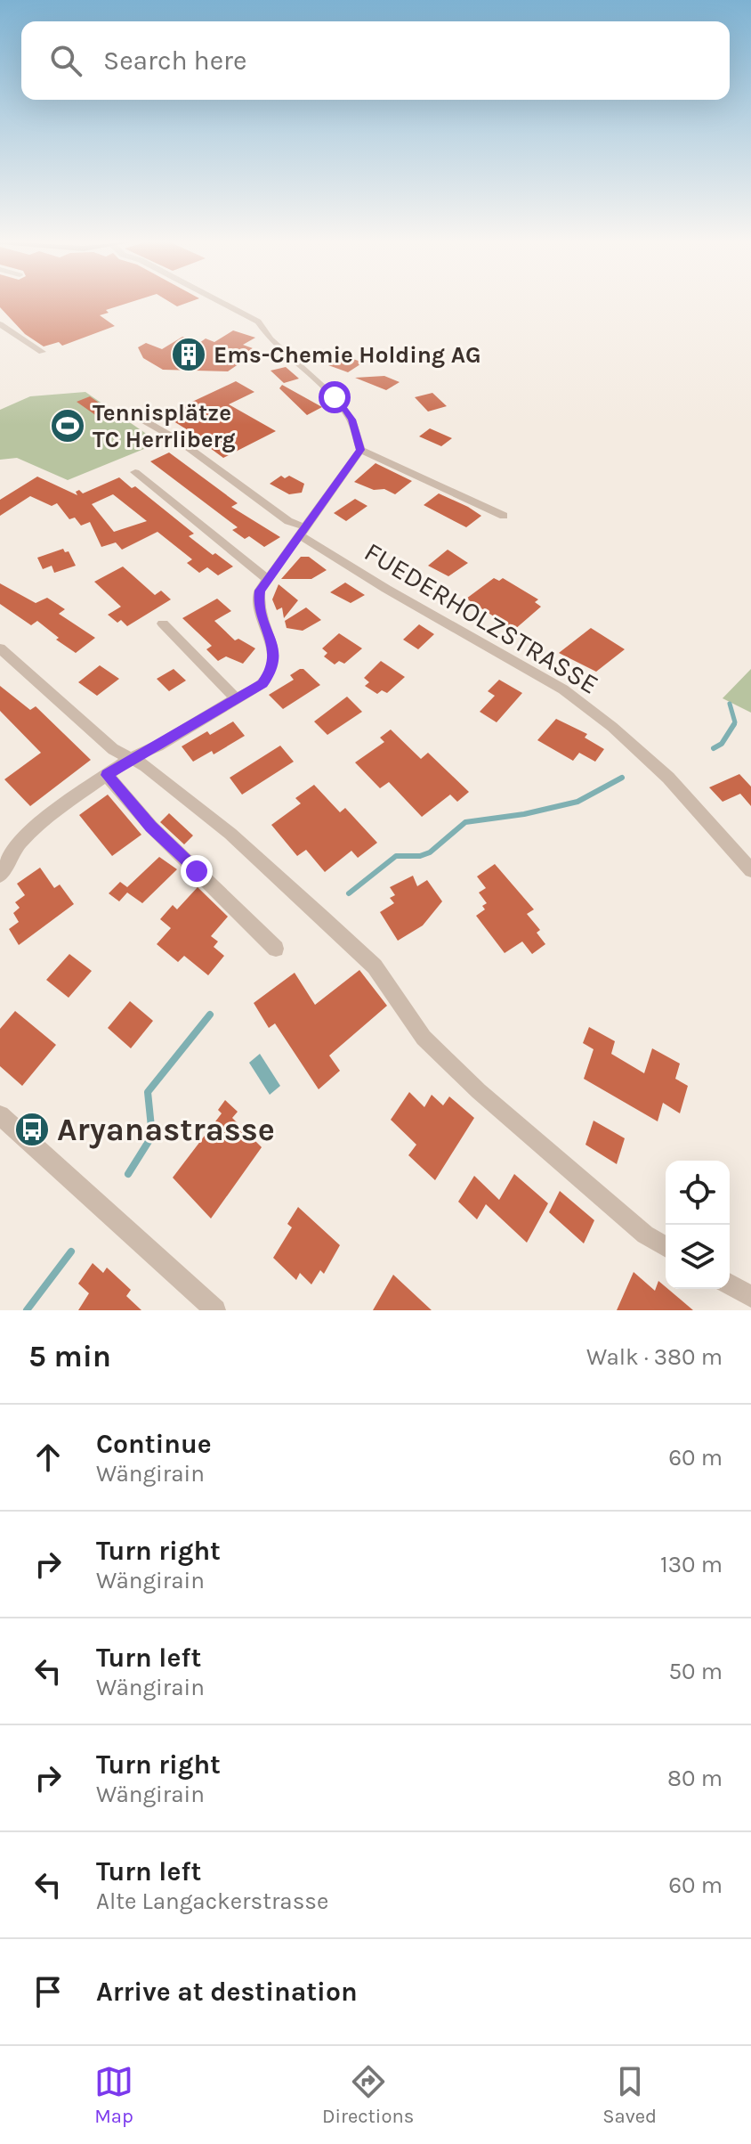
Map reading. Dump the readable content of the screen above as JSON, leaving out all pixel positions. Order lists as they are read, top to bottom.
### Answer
{
  "streets": {
    "street": ["FUEDERHOLZSTRASSE"]
  },
  "places": {
    "building": ["Ems-Chemie Holding AG"],
    "sports": ["Tennisplätze TC Herrliberg"],
    "bus stop": ["Aryanastrasse"]
  },
  "page": {
    "search": "Search here",
    "heading": ["5 min", "Walk · 380 m"],
    "list": [
      ["Continue", "Wängirain", "60 m"],
      ["Turn right", "Wängirain", "130 m"],
      ["Turn left", "Wängirain", "50 m"],
      ["Turn right", "Wängirain", "80 m"],
      ["Turn left", "Alte Langackerstrasse", "60 m"],
      "Arrive at destination"
    ],
    "nav": ["Map", "Directions", "Saved"]
  }
}
